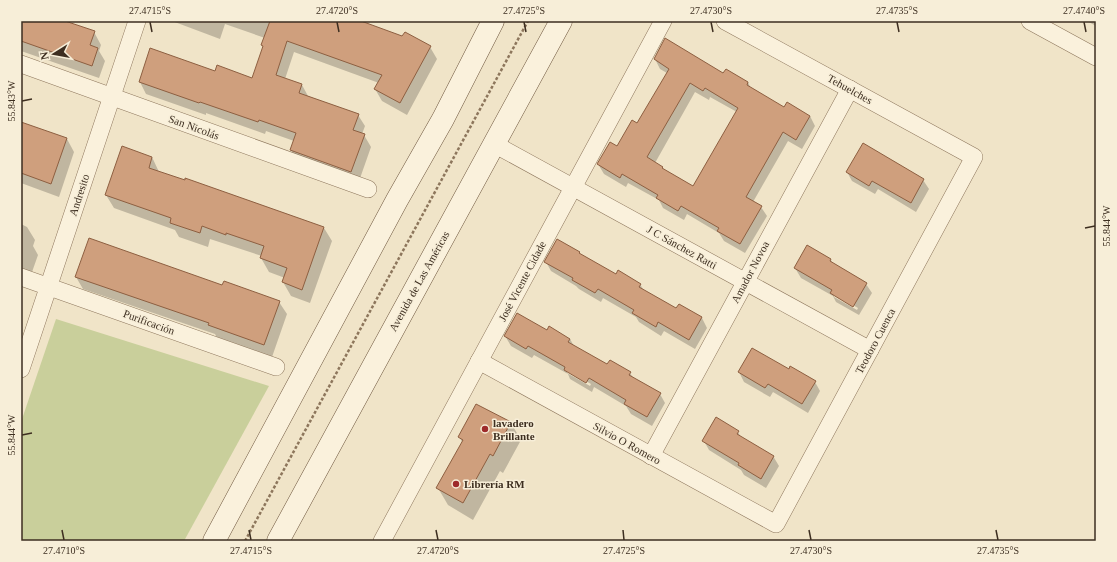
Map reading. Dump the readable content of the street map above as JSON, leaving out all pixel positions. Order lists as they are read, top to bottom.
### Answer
{
  "streets": {
    "main road": ["Avenida de Las Américas"],
    "street": [
      "Tehuelches",
      "San Nicolás",
      "Andresito",
      "J C Sánchez Ratti",
      "Amador Novoa",
      "José Vicente Cidade",
      "Purificación",
      "Teodoro Cuenca",
      "Silvio O Romero"
    ]
  },
  "crossings": [
    ["Tehuelches", "Amador Novoa"],
    ["Tehuelches", "Teodoro Cuenca"],
    ["San Nicolás", "Andresito"],
    ["Andresito", "Purificación"],
    ["J C Sánchez Ratti", "Amador Novoa"],
    ["J C Sánchez Ratti", "Avenida de Las Américas"],
    ["J C Sánchez Ratti", "José Vicente Cidade"],
    ["J C Sánchez Ratti", "Teodoro Cuenca"],
    ["Amador Novoa", "Silvio O Romero"],
    ["José Vicente Cidade", "Silvio O Romero"],
    ["Teodoro Cuenca", "Silvio O Romero"]
  ],
  "places": ["lavadero Brillante", "Librería RM"],
  "north": "left",
  "coordinates": [
    "27.4715°S",
    "27.4720°S",
    "27.4725°S",
    "27.4730°S",
    "27.4735°S",
    "27.4740°S",
    "55.843°W",
    "55.844°W",
    "27.4710°S"
  ]
}
